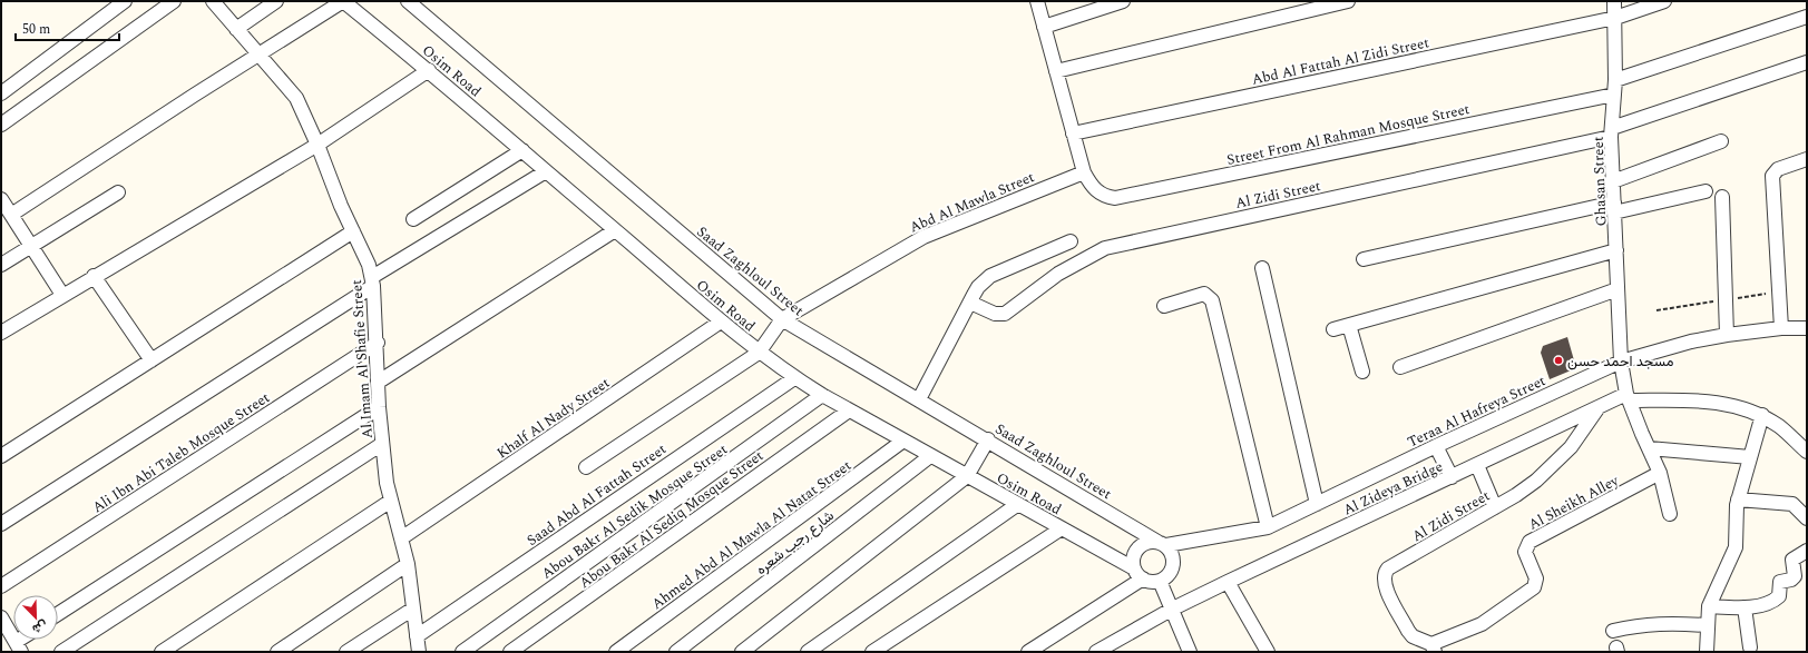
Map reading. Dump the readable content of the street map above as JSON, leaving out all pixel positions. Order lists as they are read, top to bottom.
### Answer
{
  "streets": {
    "street": [
      "Abd Al Fattah Al Zidi Street",
      "Osim Road",
      "Street From Al Rahman Mosque Street",
      "Ghasan Street",
      "Al Zidi Street",
      "Abd Al Mawla Street",
      "Saad Zaghloul Street",
      "Al Imam Al Shafie Street",
      "Teraa Al Hafreya Street",
      "Khalf Al Nady Street",
      "Ali Ibn Abi Taleb Mosque Street",
      "Al Zideya Bridge",
      "Saad Abd Al Fattah Street",
      "Al Sheikh Alley",
      "Abou Bakr Al Sedik Mosque Street",
      "Abou Bakr Al Sediq Mosque Street",
      "Ahmed Abd Al Mawla Al Natat Street",
      "شارع رجب شعره"
    ]
  },
  "crossings": [
    ["Abd Al Fattah Al Zidi Street", "Ghasan Street"],
    ["Osim Road", "Saad Zaghloul Street"],
    ["Osim Road", "Teraa Al Hafreya Street"],
    ["Osim Road", "Khalf Al Nady Street"],
    ["Osim Road", "Saad Abd Al Fattah Street"],
    ["Osim Road", "Abou Bakr Al Sedik Mosque Street"],
    ["Osim Road", "Abou Bakr Al Sediq Mosque Street"],
    ["Osim Road", "Ahmed Abd Al Mawla Al Natat Street"],
    ["Osim Road", "شارع رجب شعره"],
    ["Street From Al Rahman Mosque Street", "Ghasan Street"],
    ["Street From Al Rahman Mosque Street", "Abd Al Mawla Street"],
    ["Ghasan Street", "Al Zidi Street"],
    ["Ghasan Street", "Teraa Al Hafreya Street"],
    ["Ghasan Street", "Al Zideya Bridge"],
    ["Ghasan Street", "Al Sheikh Alley"],
    ["Al Zidi Street", "Al Zideya Bridge"],
    ["Al Zidi Street", "Al Sheikh Alley"],
    ["Abd Al Mawla Street", "Saad Zaghloul Street"],
    ["Saad Zaghloul Street", "Teraa Al Hafreya Street"],
    ["Al Imam Al Shafie Street", "Khalf Al Nady Street"],
    ["Al Imam Al Shafie Street", "Ali Ibn Abi Taleb Mosque Street"],
    ["Al Imam Al Shafie Street", "Saad Abd Al Fattah Street"]
  ],
  "places": ["مسجد احمد حسن"],
  "scale_bar": "50 m",
  "north": "bottom right"
}
